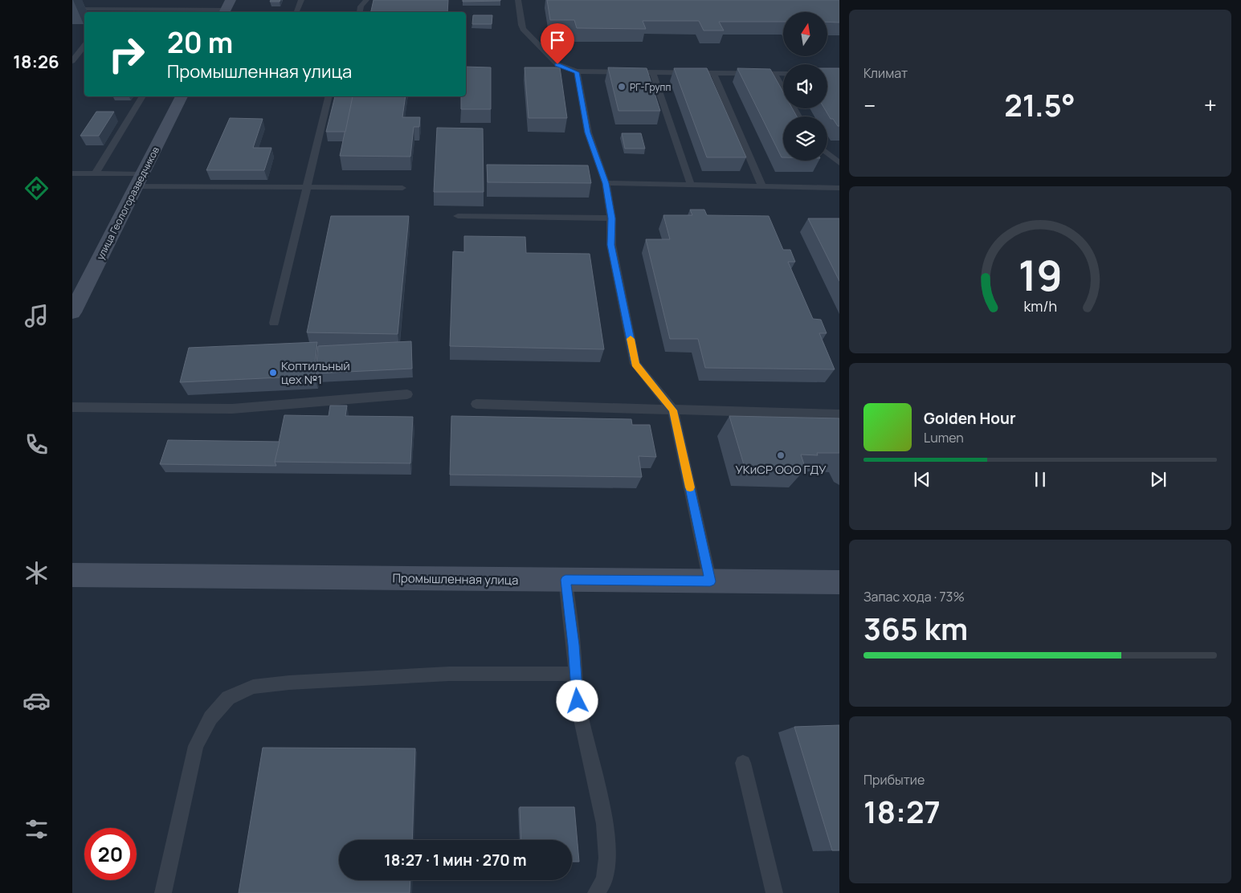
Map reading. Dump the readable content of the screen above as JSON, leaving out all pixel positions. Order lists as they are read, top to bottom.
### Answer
{
  "streets": {
    "main road": ["улица Геологоразведчиков", "Промышленная улица"]
  },
  "places": ["РГ-Групп", "Коптильный цех №1", "УКиСР ООО ГДУ"],
  "north": "top",
  "page": {
    "tabs": "18:26",
    "tile": [
      "Климат",
      ["Запас хода · 73%", "365 km"],
      ["Прибытие", "18:27"]
    ],
    "turn": ["20 m", "Промышленная улица"],
    "heat": ["−", "21.5°", "+"],
    "song": ["Golden Hour", "Lumen"],
    "limit": "20",
    "trip": "18:27 · 1 мин · 270 m",
    "gauge": ["19", "km/h"]
  }
}
